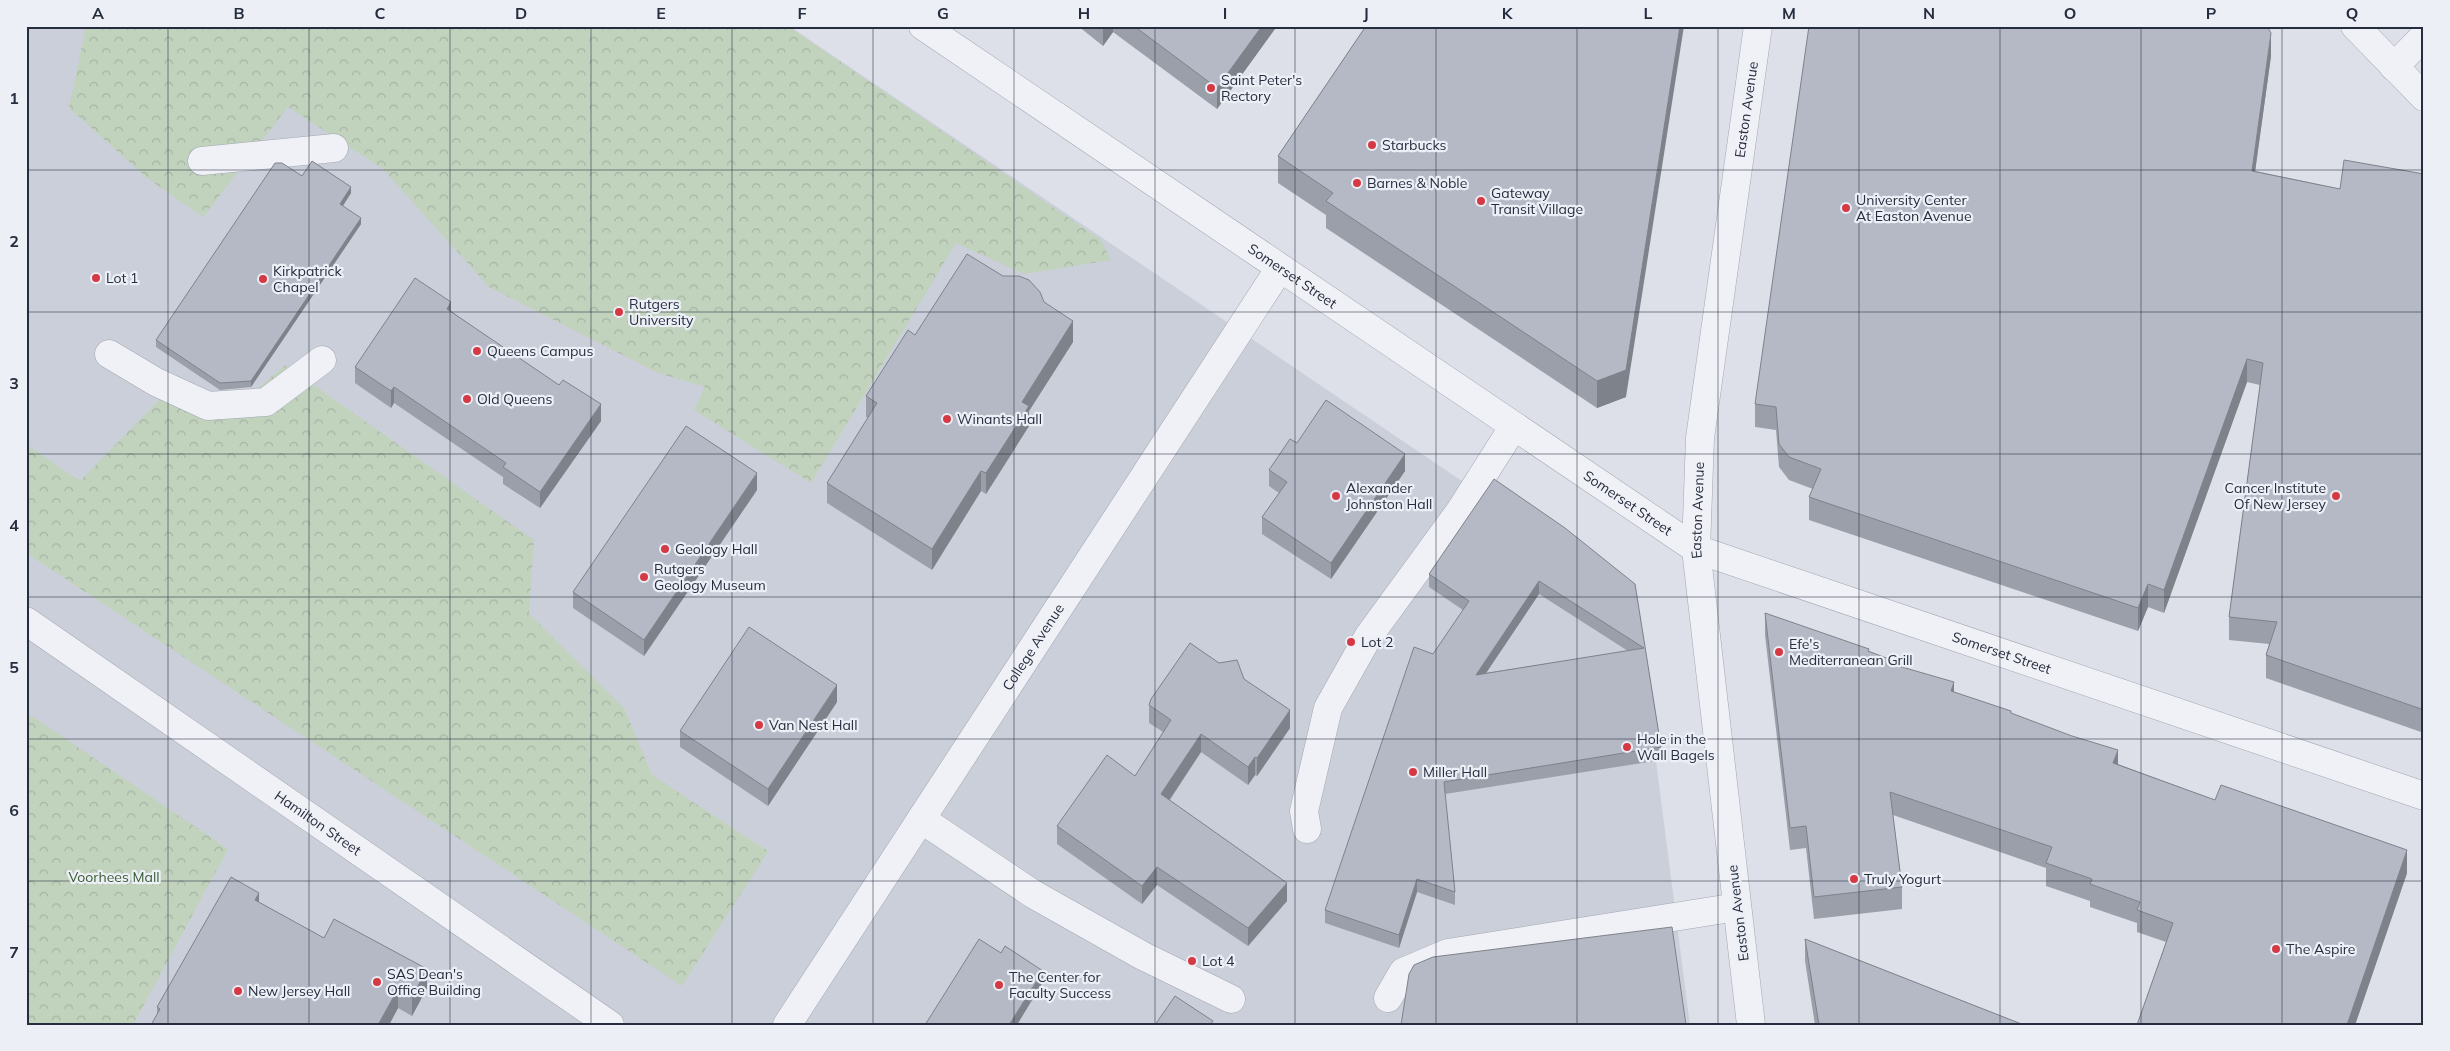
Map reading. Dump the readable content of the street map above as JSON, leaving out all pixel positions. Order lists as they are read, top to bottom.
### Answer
{
  "streets": {
    "street": [
      "Easton Avenue",
      "Somerset Street",
      "College Avenue",
      "Hamilton Street"
    ]
  },
  "crossings": [
    ["Easton Avenue", "Somerset Street"],
    ["Somerset Street", "College Avenue"]
  ],
  "parks": ["Voorhees Mall"],
  "places": [
    "Saint Peter's Rectory",
    "Starbucks",
    "Barnes & Noble",
    "Gateway Transit Village",
    "University Center At Easton Avenue",
    "Lot 1",
    "Kirkpatrick Chapel",
    "Rutgers University",
    "Queens Campus",
    "Old Queens",
    "Winants Hall",
    "Alexander Johnston Hall",
    "Cancer Institute Of New Jersey",
    "Geology Hall",
    "Rutgers Geology Museum",
    "Lot 2",
    "Efe's Mediterranean Grill",
    "Van Nest Hall",
    "Hole in the Wall Bagels",
    "Miller Hall",
    "Truly Yogurt",
    "The Aspire",
    "Lot 4",
    "SAS Dean's Office Building",
    "The Center for Faculty Success",
    "New Jersey Hall"
  ],
  "grid": {
    "columns": [
      "A",
      "B",
      "C",
      "D",
      "E",
      "F",
      "G",
      "H",
      "I",
      "J",
      "K",
      "L",
      "M",
      "N",
      "O",
      "P",
      "Q"
    ],
    "rows": [
      "1",
      "2",
      "3",
      "4",
      "5",
      "6",
      "7"
    ]
  }
}
